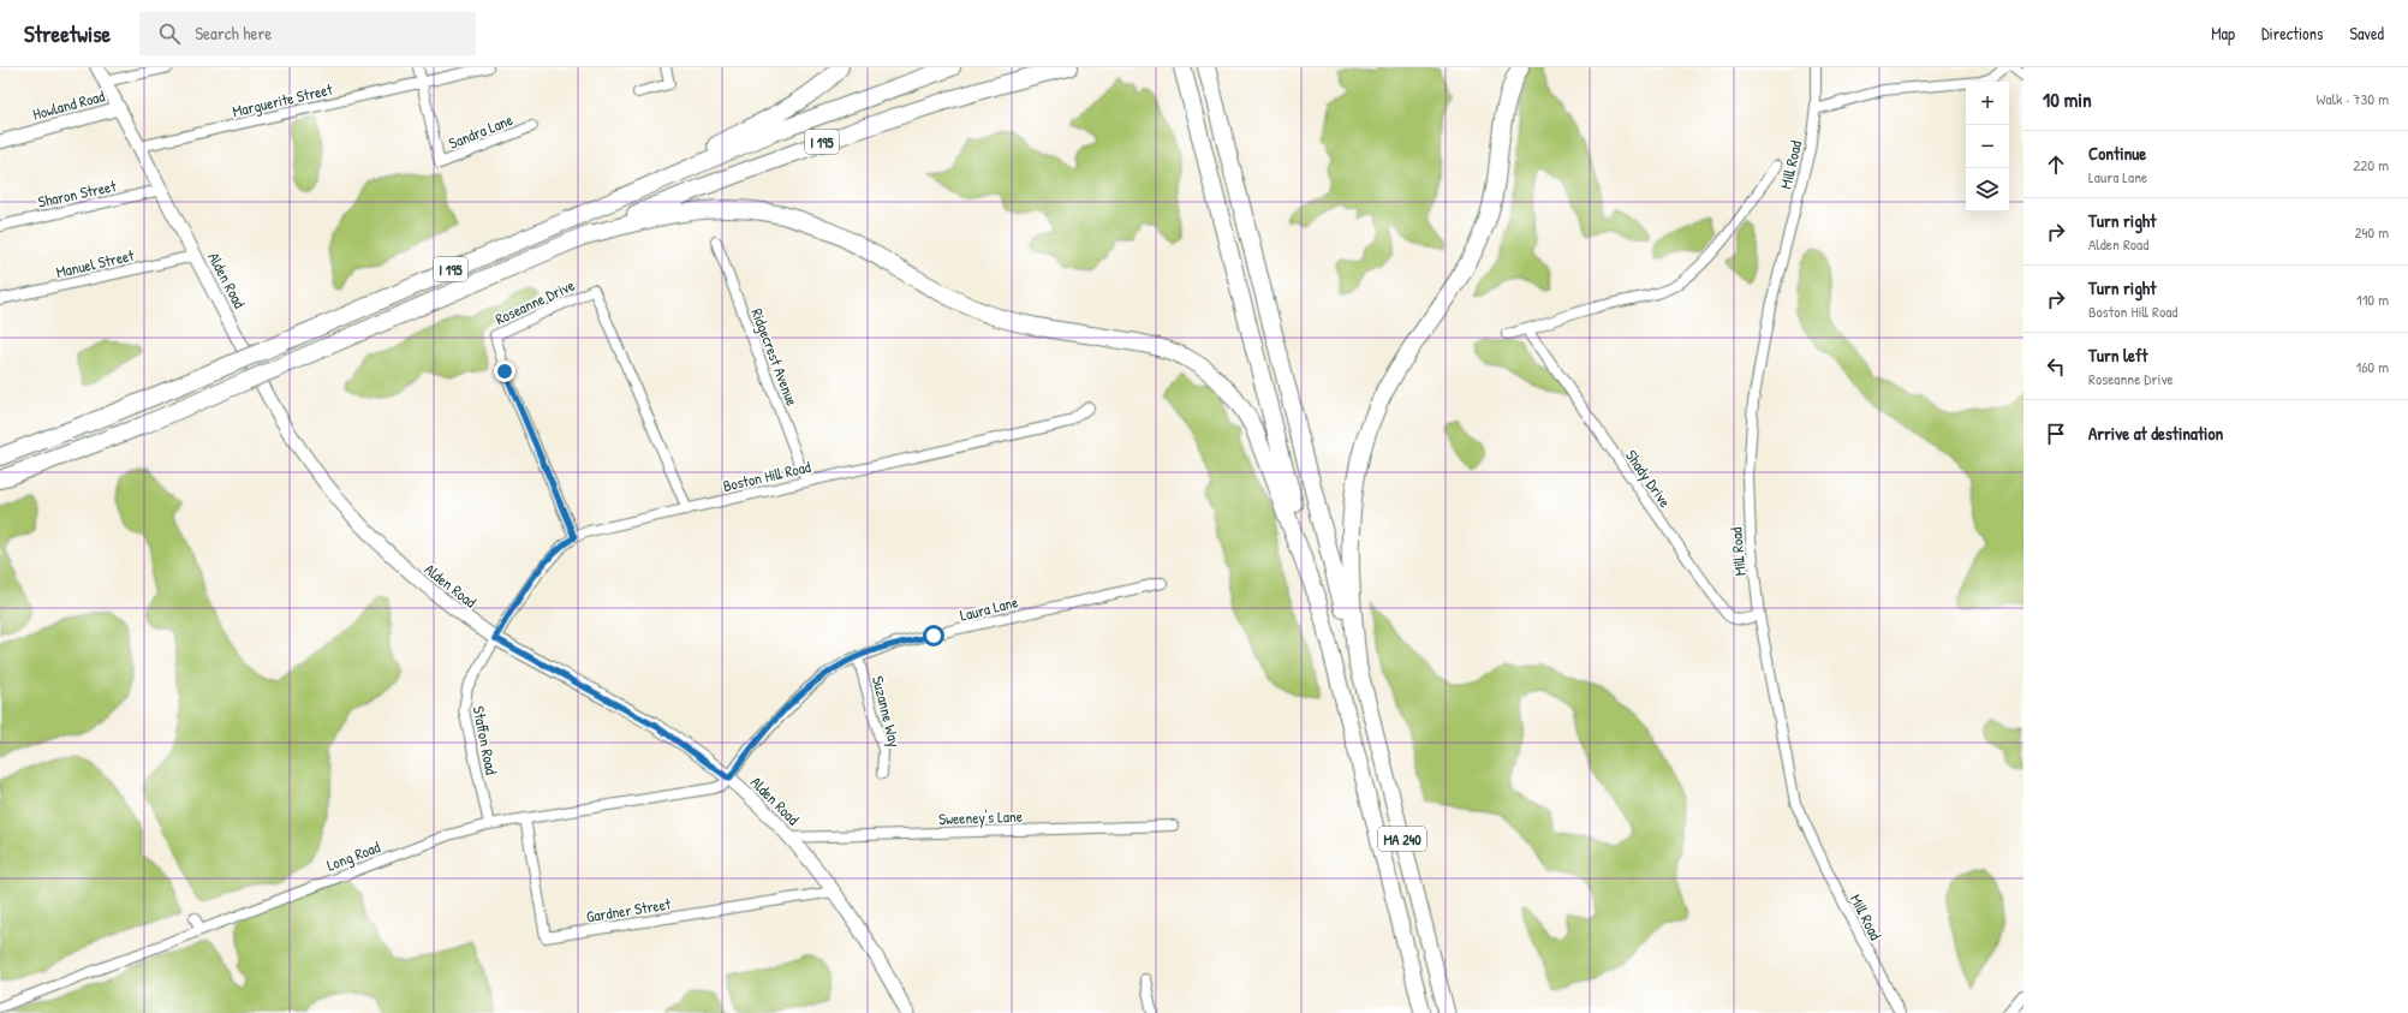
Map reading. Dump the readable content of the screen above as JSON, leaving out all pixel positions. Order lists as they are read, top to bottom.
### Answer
{
  "streets": {
    "highway": ["I 195", "MA 240"],
    "main road": ["Howland Road", "Alden Road"],
    "street": [
      "Marguerite Street",
      "Sandra Lane",
      "Mill Road",
      "Sharon Street",
      "Manuel Street",
      "Roseanne Drive",
      "Ridgecrest Avenue",
      "Boston Hill Road",
      "Shady Drive",
      "Laura Lane",
      "Suzanne Way",
      "Staffon Road",
      "Sweeney's Lane",
      "Long Road",
      "Gardner Street"
    ]
  },
  "crossings": [
    ["Marguerite Street", "Sandra Lane"],
    ["Marguerite Street", "Alden Road"],
    ["Howland Road", "Alden Road"],
    ["Mill Road", "Shady Drive"],
    ["Sharon Street", "Alden Road"],
    ["Manuel Street", "Alden Road"],
    ["Alden Road", "Boston Hill Road"],
    ["Alden Road", "Laura Lane"],
    ["Alden Road", "Staffon Road"],
    ["Alden Road", "Sweeney's Lane"],
    ["Alden Road", "Long Road"],
    ["Alden Road", "Gardner Street"],
    ["Roseanne Drive", "Boston Hill Road"],
    ["Ridgecrest Avenue", "Boston Hill Road"],
    ["Boston Hill Road", "Staffon Road"],
    ["Laura Lane", "Suzanne Way"],
    ["Laura Lane", "Long Road"],
    ["Staffon Road", "Long Road"],
    ["Long Road", "Gardner Street"]
  ],
  "page": {
    "header": "Streetwise",
    "search": "Search here",
    "nav": ["Map", "Directions", "Saved"],
    "heading": ["10 min", "Walk · 730 m"],
    "map_buttons": ["+", "−"],
    "list": [
      ["Continue", "Laura Lane", "220 m"],
      ["Turn right", "Alden Road", "240 m"],
      ["Turn right", "Boston Hill Road", "110 m"],
      ["Turn left", "Roseanne Drive", "160 m"],
      "Arrive at destination"
    ]
  }
}
